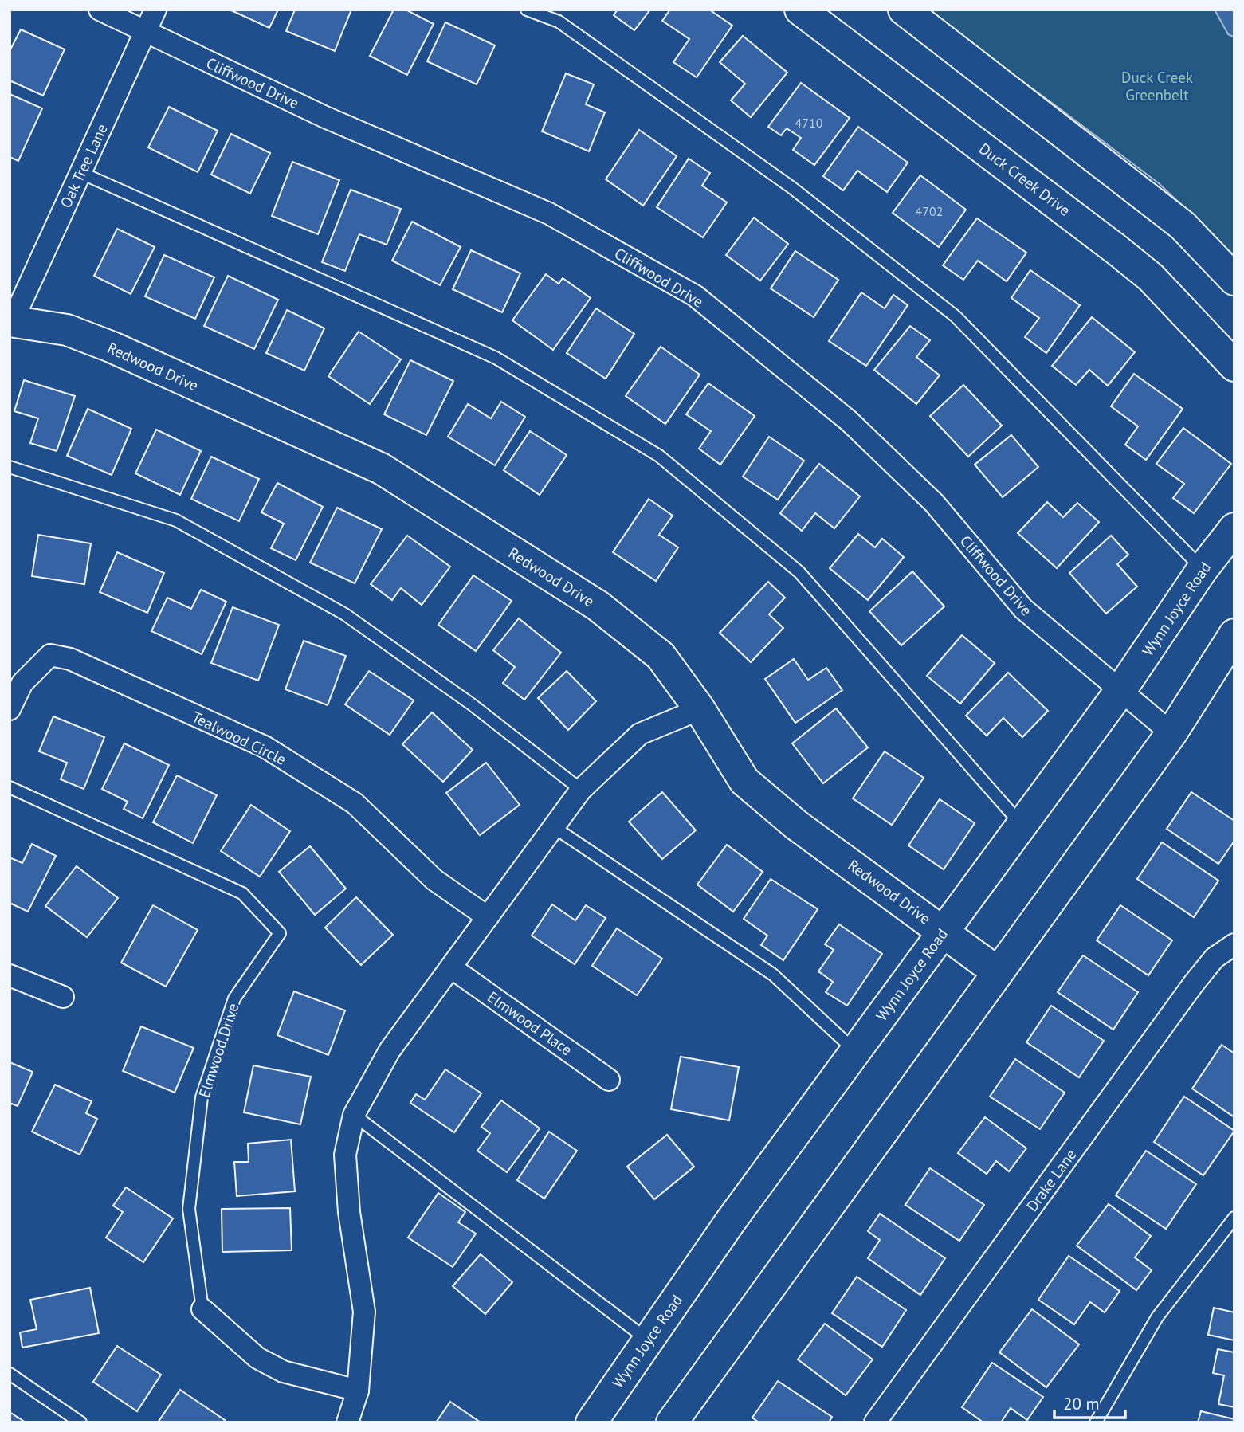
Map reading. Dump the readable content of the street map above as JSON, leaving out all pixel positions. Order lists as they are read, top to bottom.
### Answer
{
  "streets": {
    "main road": ["Duck Creek Drive", "Redwood Drive", "Wynn Joyce Road"],
    "street": [
      "Cliffwood Drive",
      "Oak Tree Lane",
      "Tealwood Circle",
      "Elmwood Place",
      "Elmwood Drive",
      "Drake Lane"
    ]
  },
  "crossings": [
    ["Cliffwood Drive", "Oak Tree Lane"],
    ["Cliffwood Drive", "Wynn Joyce Road"],
    ["Oak Tree Lane", "Redwood Drive"],
    ["Redwood Drive", "Wynn Joyce Road"]
  ],
  "parks": ["Duck Creek Greenbelt"],
  "house_numbers": ["4710", "4702"],
  "scale_bar": "20 m"
}
